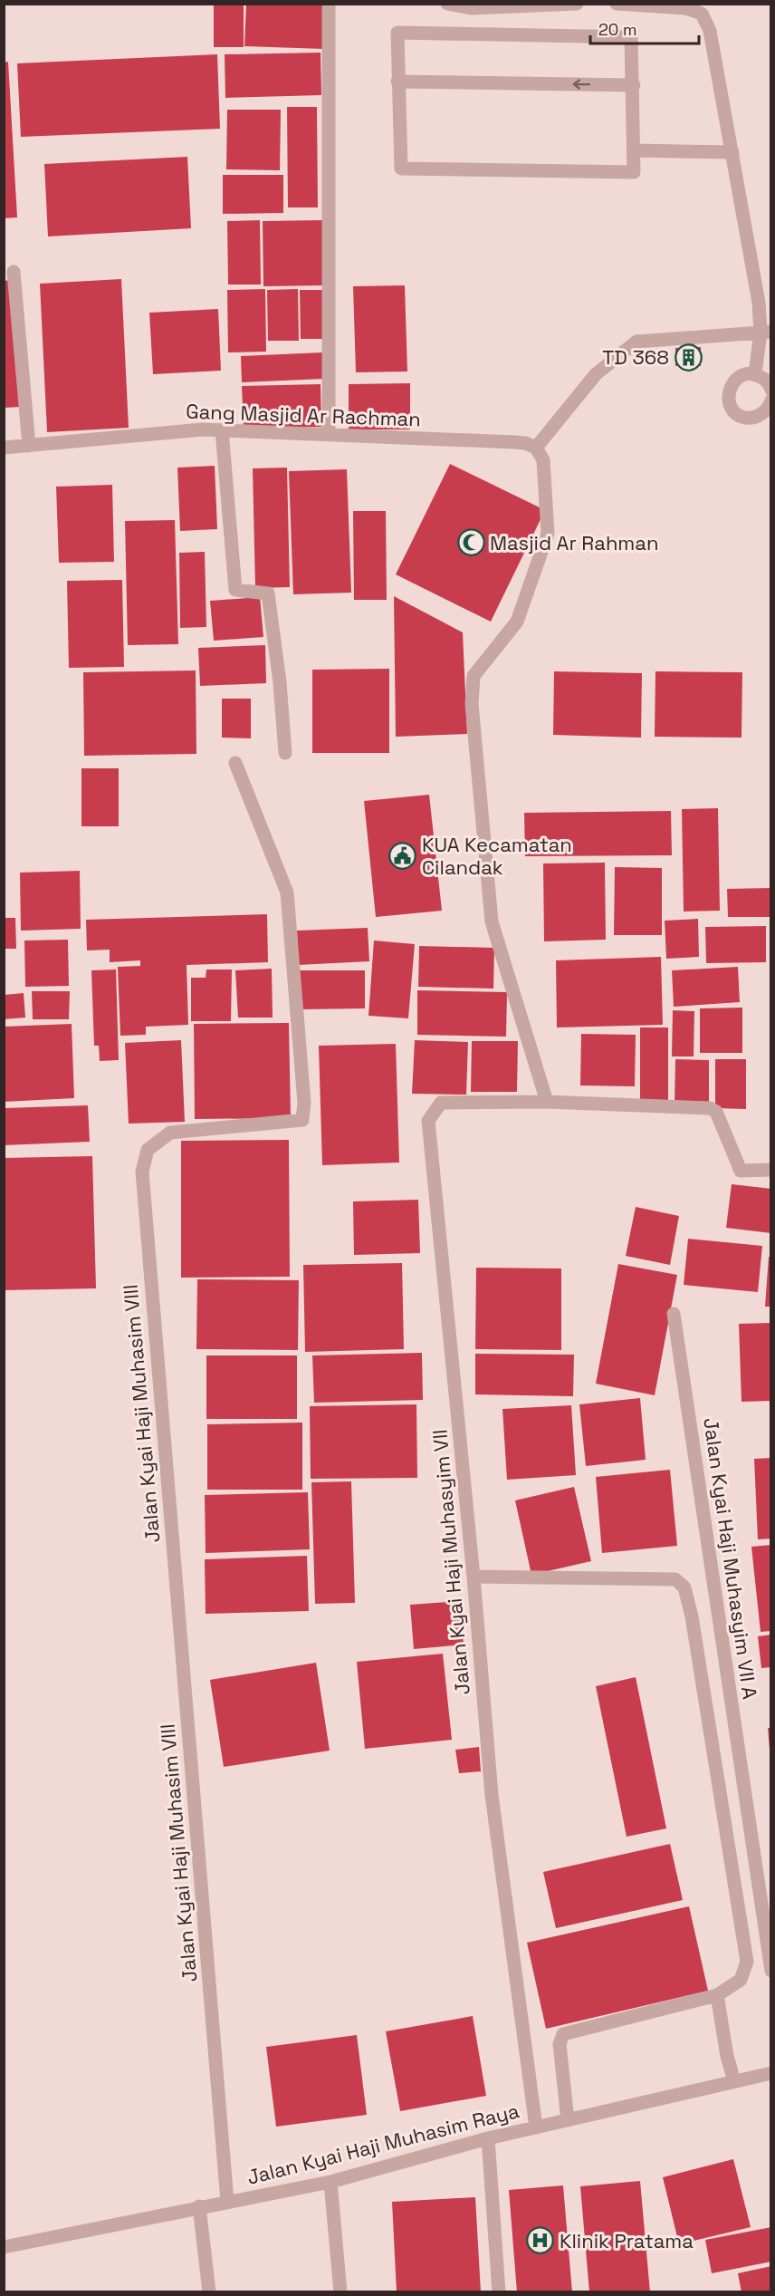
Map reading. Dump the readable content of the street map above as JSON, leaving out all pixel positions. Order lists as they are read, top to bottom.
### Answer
{
  "streets": {
    "street": [
      "Gang Masjid Ar Rachman",
      "Jalan Kyai Haji Muhasim VIII",
      "Jalan Kyai Haji Muhasyim VII A",
      "Jalan Kyai Haji Muhasyim VII",
      "Jalan Kyai Haji Muhasim Raya"
    ]
  },
  "crossings": [
    ["Jalan Kyai Haji Muhasim VIII", "Jalan Kyai Haji Muhasim Raya"],
    ["Jalan Kyai Haji Muhasyim VII", "Jalan Kyai Haji Muhasim Raya"]
  ],
  "places": {
    "building": ["TD 368"],
    "mosque": ["Masjid Ar Rahman"],
    "public building": ["KUA Kecamatan Cilandak"],
    "hospital": ["Klinik Pratama"]
  },
  "scale_bar": "20 m"
}
